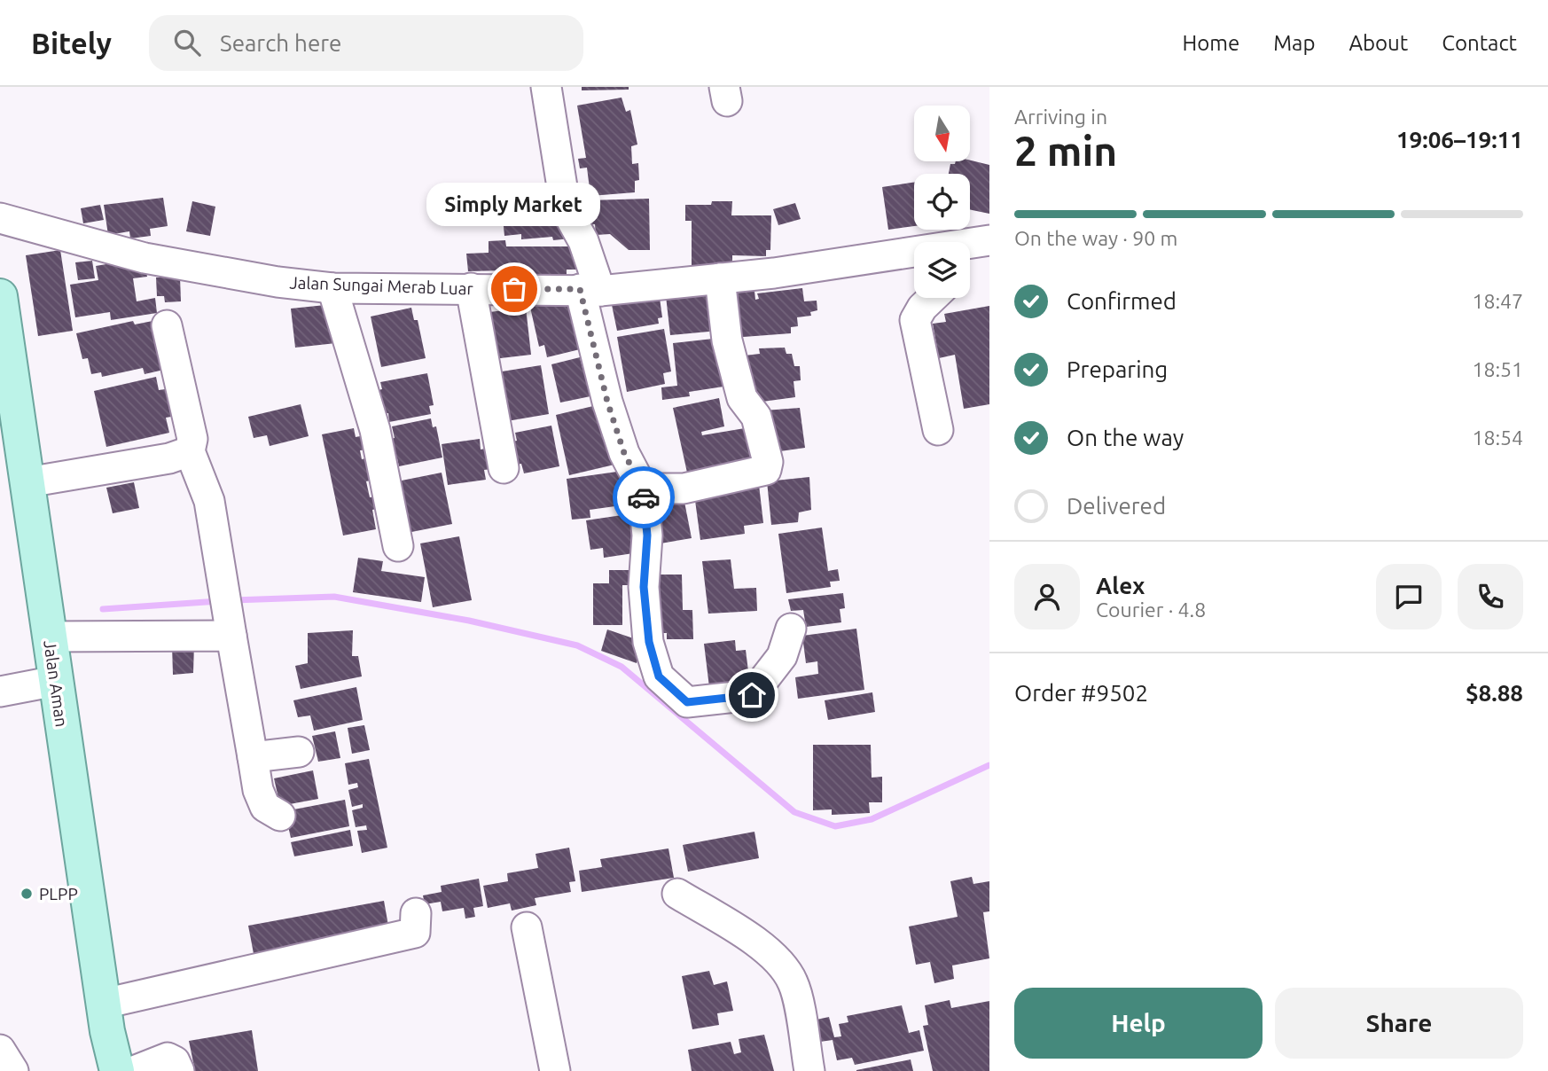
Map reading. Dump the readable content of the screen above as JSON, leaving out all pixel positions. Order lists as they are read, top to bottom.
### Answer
{
  "streets": {
    "main road": ["Jalan Aman"],
    "street": ["Jalan Sungai Merab Luar"]
  },
  "places": ["Simply Market", "PLPP"],
  "north": "bottom",
  "page": {
    "header": "Bitely",
    "search": "Search here",
    "nav": [
      "Home",
      "Map",
      "About",
      "Contact"
    ],
    "heading": ["2 min", "Arriving in", "19:06–19:11"],
    "panel": [
      "Alex",
      "Courier · 4.8",
      "Order #9502",
      "$8.88"
    ],
    "bubble": "Simply Market",
    "bar": "On the way · 90 m",
    "list": [
      ["Confirmed", "18:47"],
      ["Preparing", "18:51"],
      ["On the way", "18:54"],
      "Delivered"
    ],
    "buttons": ["Help", "Share"]
  }
}
